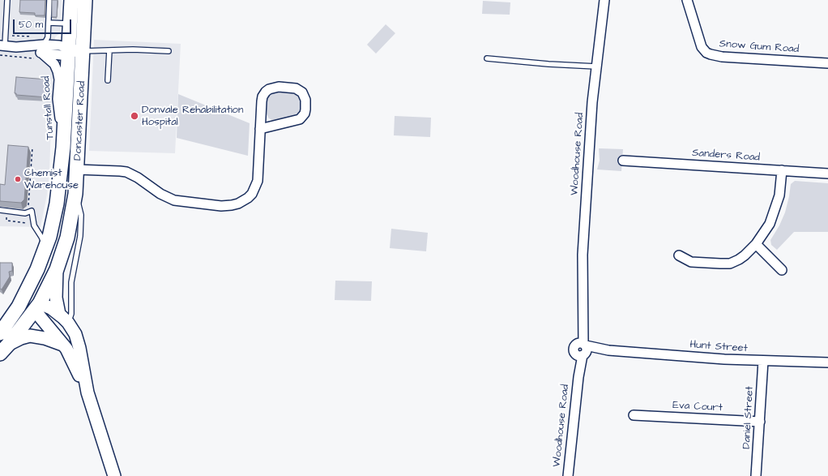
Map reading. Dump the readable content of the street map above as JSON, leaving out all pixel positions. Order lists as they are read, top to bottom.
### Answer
{
  "streets": {
    "main road": ["Doncaster Road"],
    "street": [
      "Snow Gum Road",
      "Tunstall Road",
      "Woodhouse Road",
      "Sanders Road",
      "Hunt Street",
      "Eva Court",
      "Daniel Street"
    ]
  },
  "crossings": [
    ["Tunstall Road", "Doncaster Road"],
    ["Woodhouse Road", "Hunt Street"],
    ["Hunt Street", "Daniel Street"],
    ["Eva Court", "Daniel Street"]
  ],
  "places": ["Donvale Rehabilitation Hospital", "Chemist Warehouse"],
  "scale_bar": "50 m"
}
